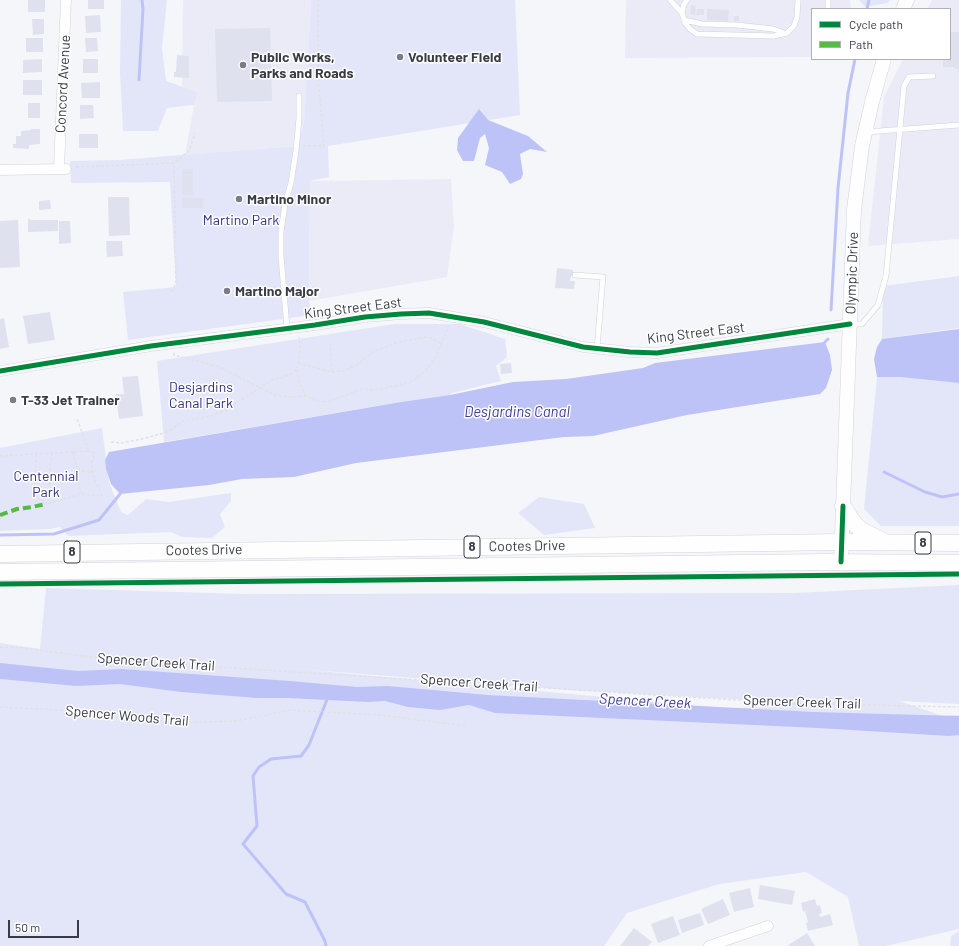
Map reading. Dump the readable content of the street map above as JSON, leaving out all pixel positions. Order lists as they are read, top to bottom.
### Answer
{
  "streets": {
    "main road": ["Olympic Drive", "8", "Cootes Drive"],
    "street": ["Concord Avenue", "King Street East"],
    "path": ["Spencer Creek Trail", "Spencer Woods Trail"]
  },
  "crossings": [
    ["Olympic Drive", "King Street East"],
    ["Olympic Drive", "Cootes Drive"]
  ],
  "water": ["Desjardins Canal", "Spencer Creek"],
  "parks": ["Martino Park", "Desjardins Canal Park", "Centennial Park"],
  "places": [
    "Volunteer Field",
    "Public Works, Parks and Roads",
    "Martino Minor",
    "Martino Major",
    "T-33 Jet Trainer"
  ],
  "legend": ["Cycle path", "Path"],
  "scale_bar": "50 m"
}
